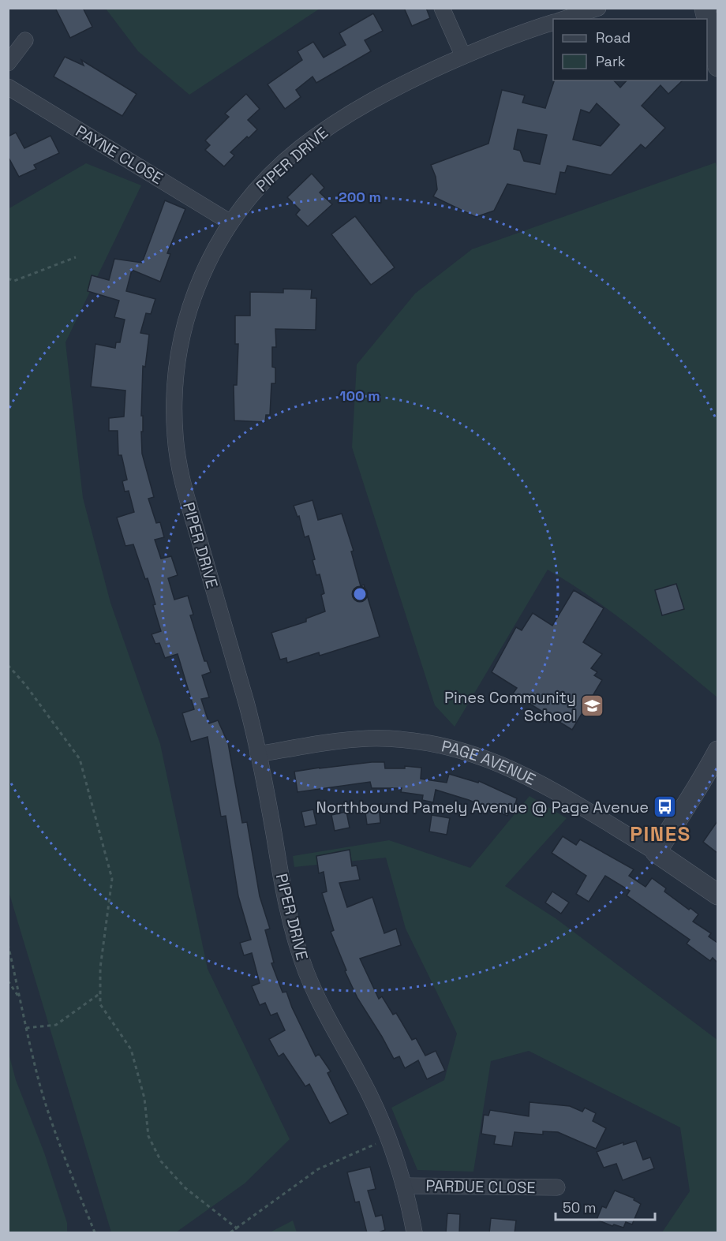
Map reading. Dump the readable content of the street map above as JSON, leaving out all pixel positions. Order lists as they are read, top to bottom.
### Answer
{
  "streets": {
    "street": [
      "PAYNE CLOSE",
      "PIPER DRIVE",
      "PAGE AVENUE",
      "PARDUE CLOSE"
    ]
  },
  "crossings": [
    ["PAYNE CLOSE", "PIPER DRIVE"],
    ["PIPER DRIVE", "PAGE AVENUE"],
    ["PIPER DRIVE", "PARDUE CLOSE"]
  ],
  "districts": ["PINES"],
  "places": {
    "school or university": ["Pines Community School"],
    "bus stop": ["Northbound Pamely Avenue @ Page Avenue"]
  },
  "legend": ["Road", "Park"],
  "scale_bar": "50 m",
  "rings": ["200 m", "100 m"]
}
